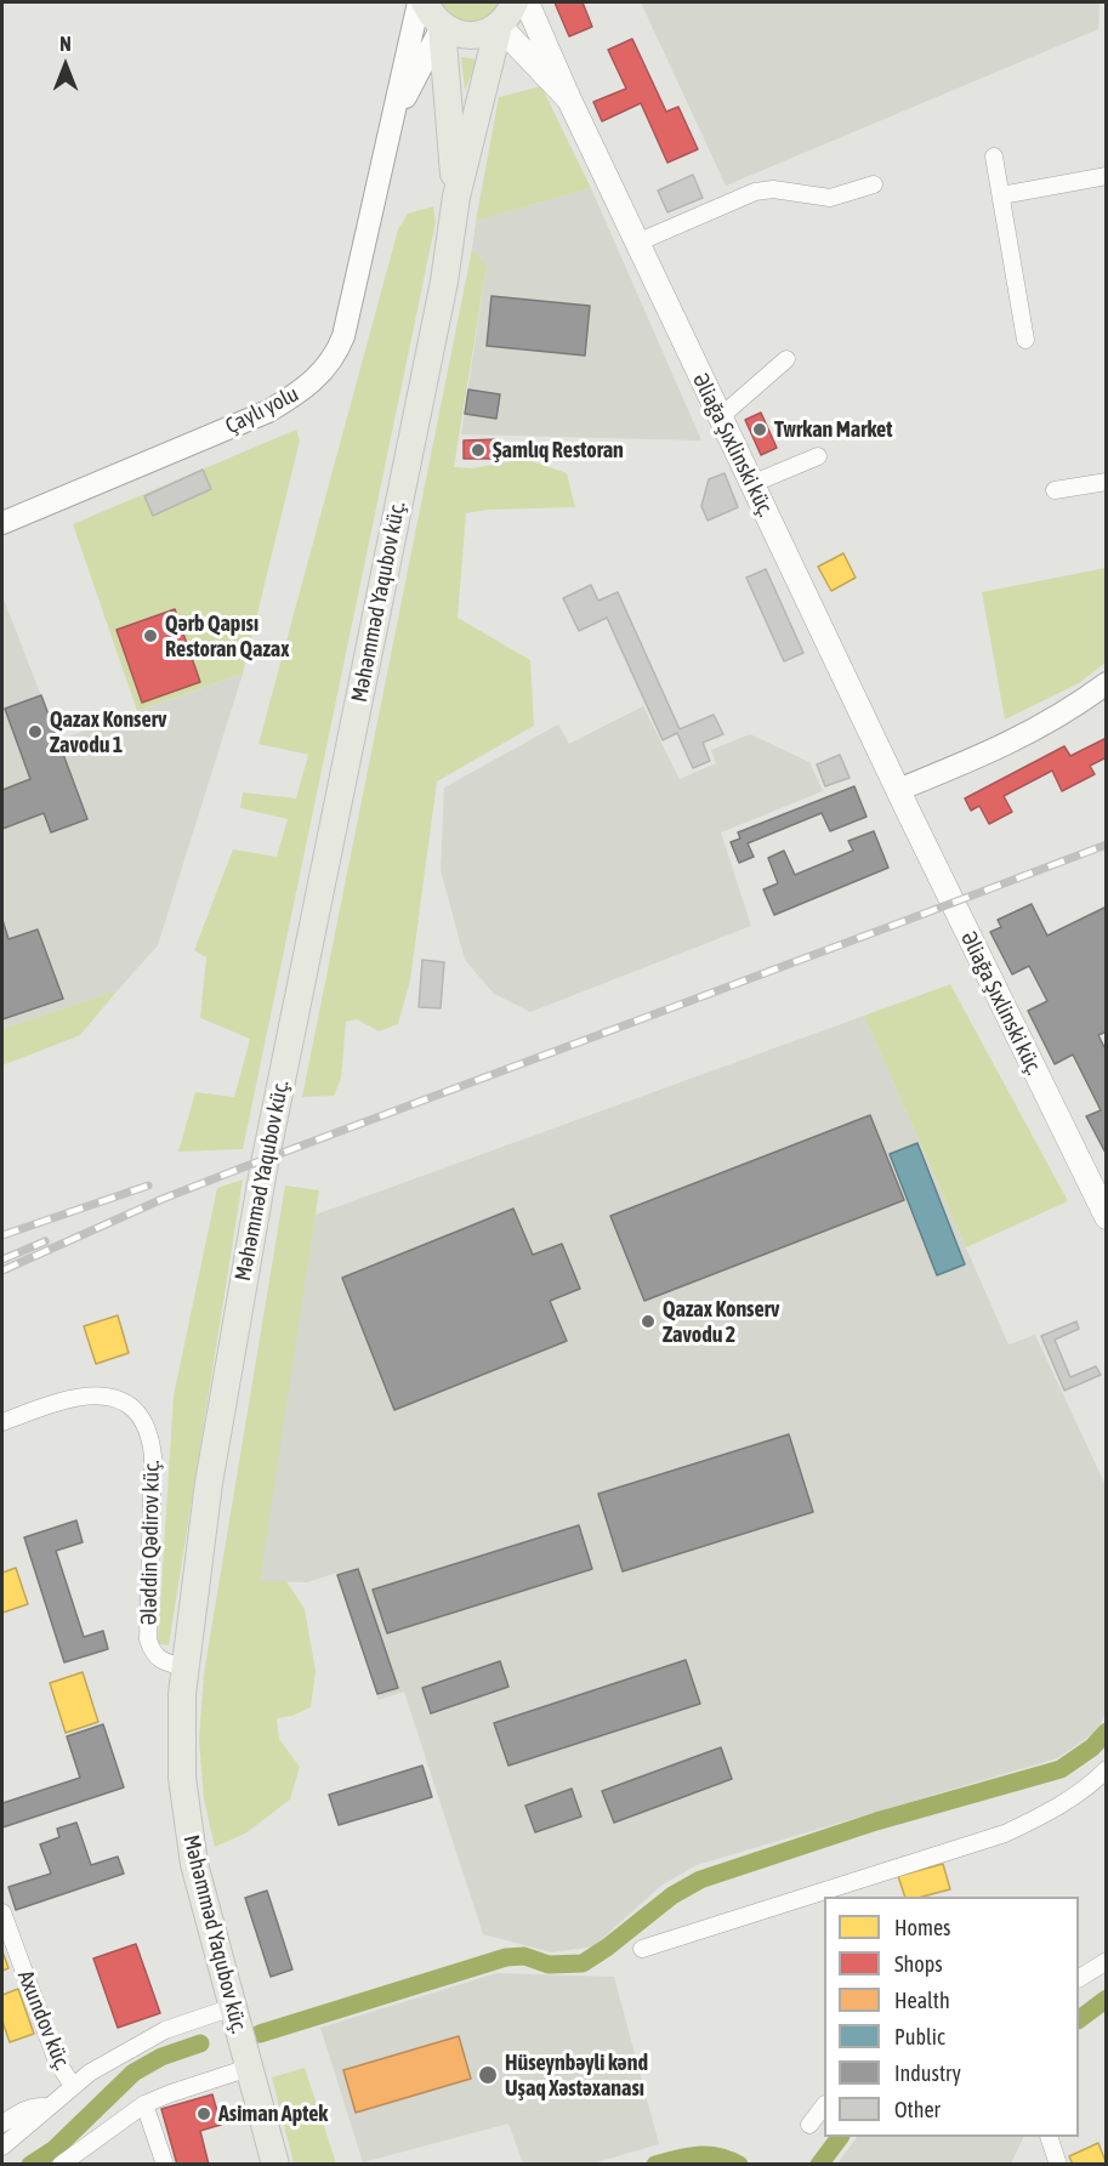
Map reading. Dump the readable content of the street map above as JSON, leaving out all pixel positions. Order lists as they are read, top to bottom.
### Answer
{
  "streets": {
    "main road": ["Əliağa Şıxlinski küç.", "Məhəmməd Yaqubov küç."],
    "street": ["Çaylı yolu", "Ələddin Qədirov küç.", "Axundov küç."]
  },
  "crossings": [
    ["Məhəmməd Yaqubov küç.", "Ələddin Qədirov küç."]
  ],
  "places": [
    "Twrkan Market",
    "Şamlıq Restoran",
    "Qərb Qapısı Restoran Qazax",
    "Qazax Konserv Zavodu 1",
    "Qazax Konserv Zavodu 2",
    "Hüseynbəyli kənd Uşaq Xəstəxanası",
    "Asiman Aptek"
  ],
  "legend": [
    "Homes",
    "Shops",
    "Health",
    "Public",
    "Industry",
    "Other"
  ],
  "north": "top"
}
